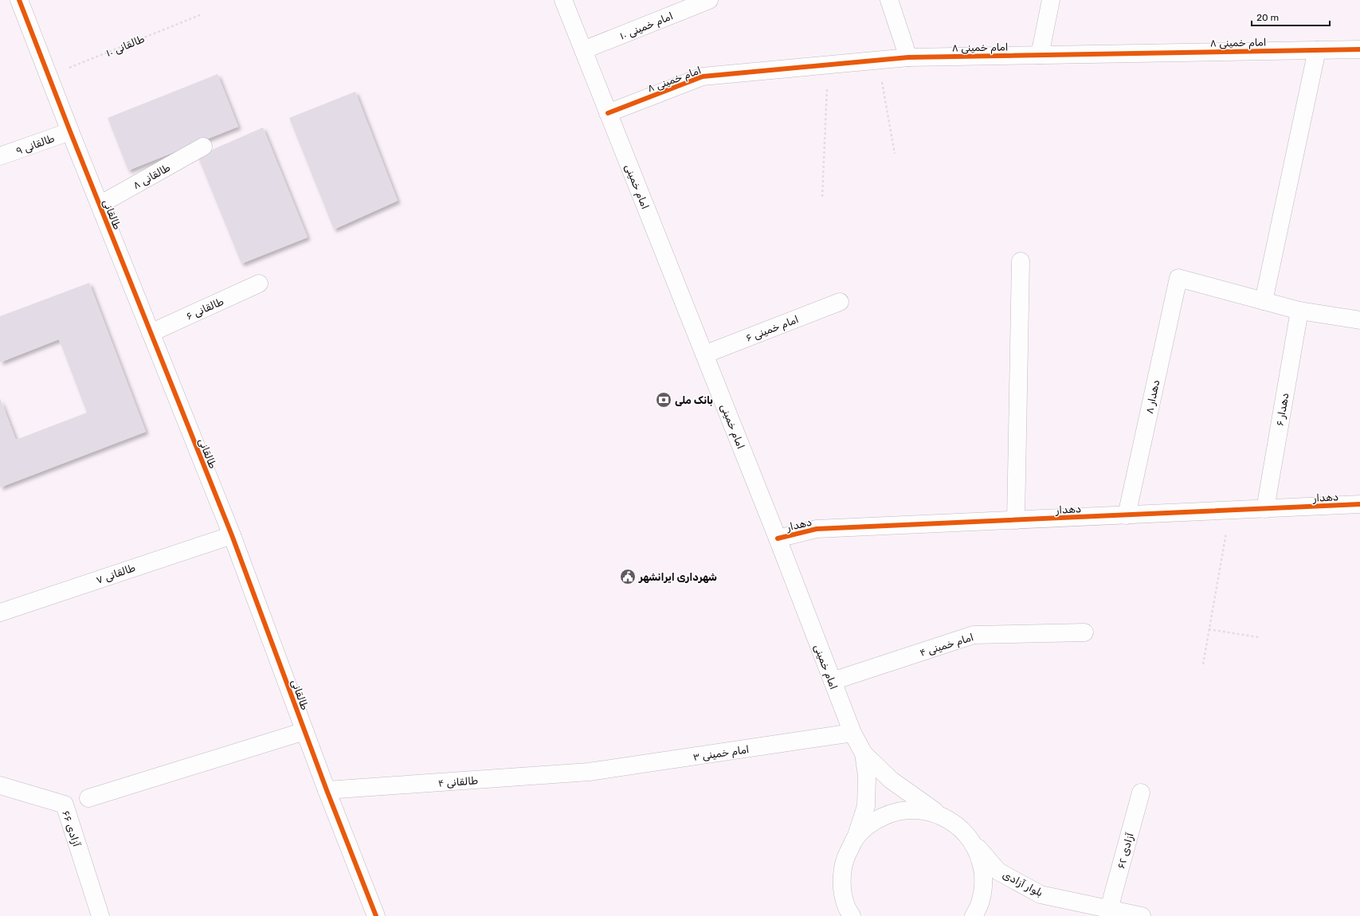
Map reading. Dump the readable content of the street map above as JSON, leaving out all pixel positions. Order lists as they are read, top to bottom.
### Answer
{
  "streets": {
    "street": [
      "امام خمینی ۱۰",
      "امام خمینی ۸",
      "طالقانی ۹",
      "طالقانی ۸",
      "امام خمینی",
      "طالقانی",
      "طالقانی ۶",
      "امام خمینی ۶",
      "دهدار ۸",
      "دهدار ۶",
      "دهدار",
      "طالقانی ۷",
      "امام خمینی ۴",
      "امام خمینی ۳",
      "طالقانی ۴",
      "آزادی ۶۶",
      "آزادی ۶۲",
      "بلوار آزادی"
    ],
    "path": ["طالقانی ۱۰"]
  },
  "crossings": [
    ["امام خمینی ۱۰", "امام خمینی"],
    ["امام خمینی ۸", "امام خمینی"],
    ["طالقانی ۱۰", "طالقانی"],
    ["طالقانی ۹", "طالقانی"],
    ["طالقانی ۸", "طالقانی"],
    ["امام خمینی", "امام خمینی ۶"],
    ["امام خمینی", "دهدار"],
    ["امام خمینی", "امام خمینی ۴"],
    ["امام خمینی", "امام خمینی ۳"],
    ["طالقانی", "طالقانی ۶"],
    ["طالقانی", "طالقانی ۷"],
    ["طالقانی", "طالقانی ۴"],
    ["دهدار ۸", "دهدار"],
    ["دهدار ۶", "دهدار"],
    ["امام خمینی ۳", "طالقانی ۴"],
    ["آزادی ۶۲", "بلوار آزادی"]
  ],
  "places": {
    "bank": ["بانک ملی"],
    "public building": ["شهرداری ایرانشهر"]
  },
  "scale_bar": "20 m"
}
